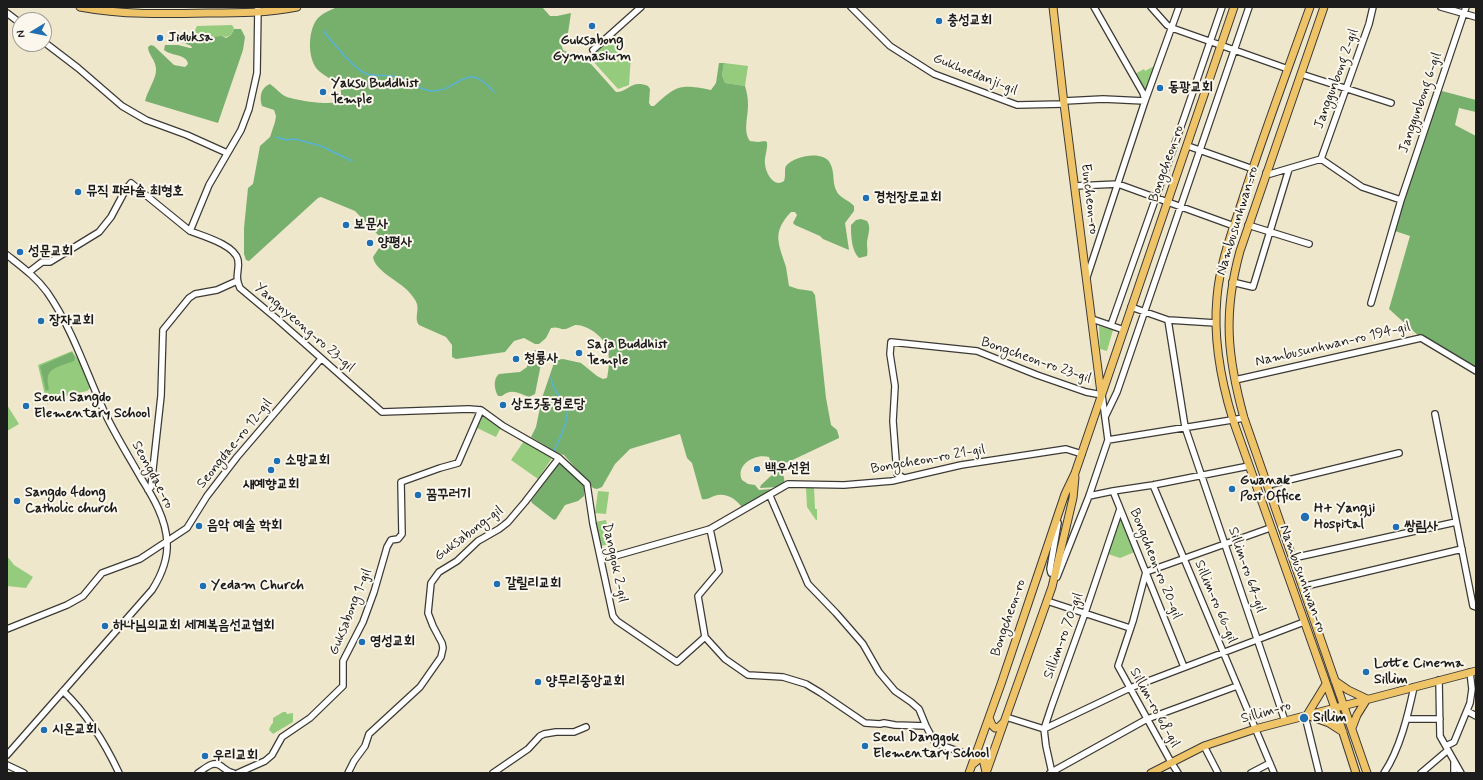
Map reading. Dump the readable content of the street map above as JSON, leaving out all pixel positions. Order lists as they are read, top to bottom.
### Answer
{
  "streets": {
    "main road": [
      "Bongcheon-ro",
      "Euncheon-ro",
      "Nambusunhwan-ro",
      "Sillim-ro"
    ],
    "street": [
      "Gukhoedanji-gil",
      "Janggunbong 2-gil",
      "Janggunbong 6-gil",
      "Yangnyeong-ro 23-gil",
      "Nambusunhwan-ro 194-gil",
      "Bongcheon-ro 23-gil",
      "Seongdae-ro 12-gil",
      "Bongcheon-ro 21-gil",
      "Seongdae-ro",
      "Guksabong-gil",
      "Danggok 2-gil",
      "Bongcheon-ro 20-gil",
      "Sillim-ro 64-gil",
      "Sillim-ro 66-gil",
      "Guksabong 1-gil",
      "Sillim-ro 70-gil",
      "Sillim-ro 68-gil"
    ]
  },
  "crossings": [
    ["Gukhoedanji-gil", "Euncheon-ro"],
    ["Bongcheon-ro", "Euncheon-ro"],
    ["Bongcheon-ro", "Nambusunhwan-ro"],
    ["Bongcheon-ro", "Bongcheon-ro 23-gil"],
    ["Bongcheon-ro", "Bongcheon-ro 21-gil"],
    ["Euncheon-ro", "Bongcheon-ro 23-gil"],
    ["Nambusunhwan-ro", "Nambusunhwan-ro 194-gil"],
    ["Nambusunhwan-ro", "Sillim-ro"],
    ["Yangnyeong-ro 23-gil", "Seongdae-ro 12-gil"],
    ["Yangnyeong-ro 23-gil", "Seongdae-ro"],
    ["Yangnyeong-ro 23-gil", "Guksabong 1-gil"],
    ["Bongcheon-ro 23-gil", "Bongcheon-ro 21-gil"],
    ["Seongdae-ro 12-gil", "Seongdae-ro"],
    ["Bongcheon-ro 21-gil", "Danggok 2-gil"],
    ["Guksabong-gil", "Danggok 2-gil"],
    ["Bongcheon-ro 20-gil", "Sillim-ro 70-gil"],
    ["Bongcheon-ro 20-gil", "Sillim-ro 68-gil"],
    ["Sillim-ro 64-gil", "Sillim-ro"],
    ["Sillim-ro 66-gil", "Sillim-ro"],
    ["Sillim-ro 68-gil", "Sillim-ro"]
  ],
  "places": [
    "충성교회",
    "Guksabong Gymnasium",
    "Jiduksa",
    "동광교회",
    "Yaksu Buddhist Temple",
    "뮤직 파라솔 최형호",
    "경천장로교회",
    "보문사",
    "양평사",
    "성문교회",
    "장자교회",
    "Saja Buddhist Temple",
    "청룡사",
    "상도3동경로당",
    "Seoul Sangdo Elementary School",
    "소망교회",
    "백우선원",
    "새예향교회",
    "Gwanak Post Office",
    "꿈꾸러기",
    "Sangdo 4dong Catholic church",
    "H+ Yangji Hospital",
    "음악 예술 학회",
    "쌍림사",
    "갈릴리교회",
    "Yedam Church",
    "하나님의교회 세계복음선교협회",
    "영성교회",
    "Lotte Cinema Sillim",
    "양무리중앙교회",
    "Sillim",
    "시온교회",
    "Seoul Danggok Elementary School",
    "우리교회"
  ],
  "north": "left"
}
